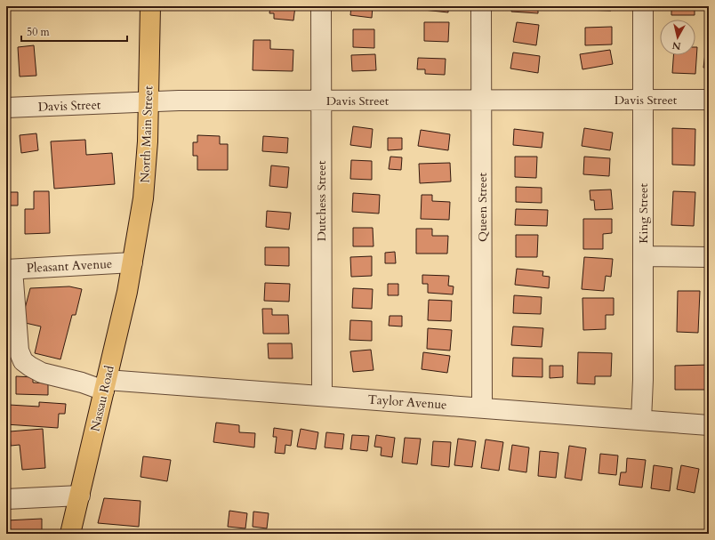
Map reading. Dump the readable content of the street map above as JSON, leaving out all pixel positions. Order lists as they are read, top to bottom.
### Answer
{
  "streets": {
    "main road": ["North Main Street", "Nassau Road"],
    "street": [
      "Davis Street",
      "Dutchess Street",
      "Queen Street",
      "King Street",
      "Pleasant Avenue",
      "Taylor Avenue"
    ]
  },
  "crossings": [
    ["Davis Street", "North Main Street"],
    ["Davis Street", "Dutchess Street"],
    ["Davis Street", "Queen Street"],
    ["Davis Street", "King Street"],
    ["North Main Street", "Pleasant Avenue"],
    ["North Main Street", "Nassau Road"],
    ["Dutchess Street", "Taylor Avenue"],
    ["Queen Street", "Taylor Avenue"],
    ["King Street", "Taylor Avenue"],
    ["Pleasant Avenue", "Nassau Road"],
    ["Pleasant Avenue", "Taylor Avenue"],
    ["Nassau Road", "Taylor Avenue"]
  ],
  "scale_bar": "50 m",
  "north": "bottom"
}
